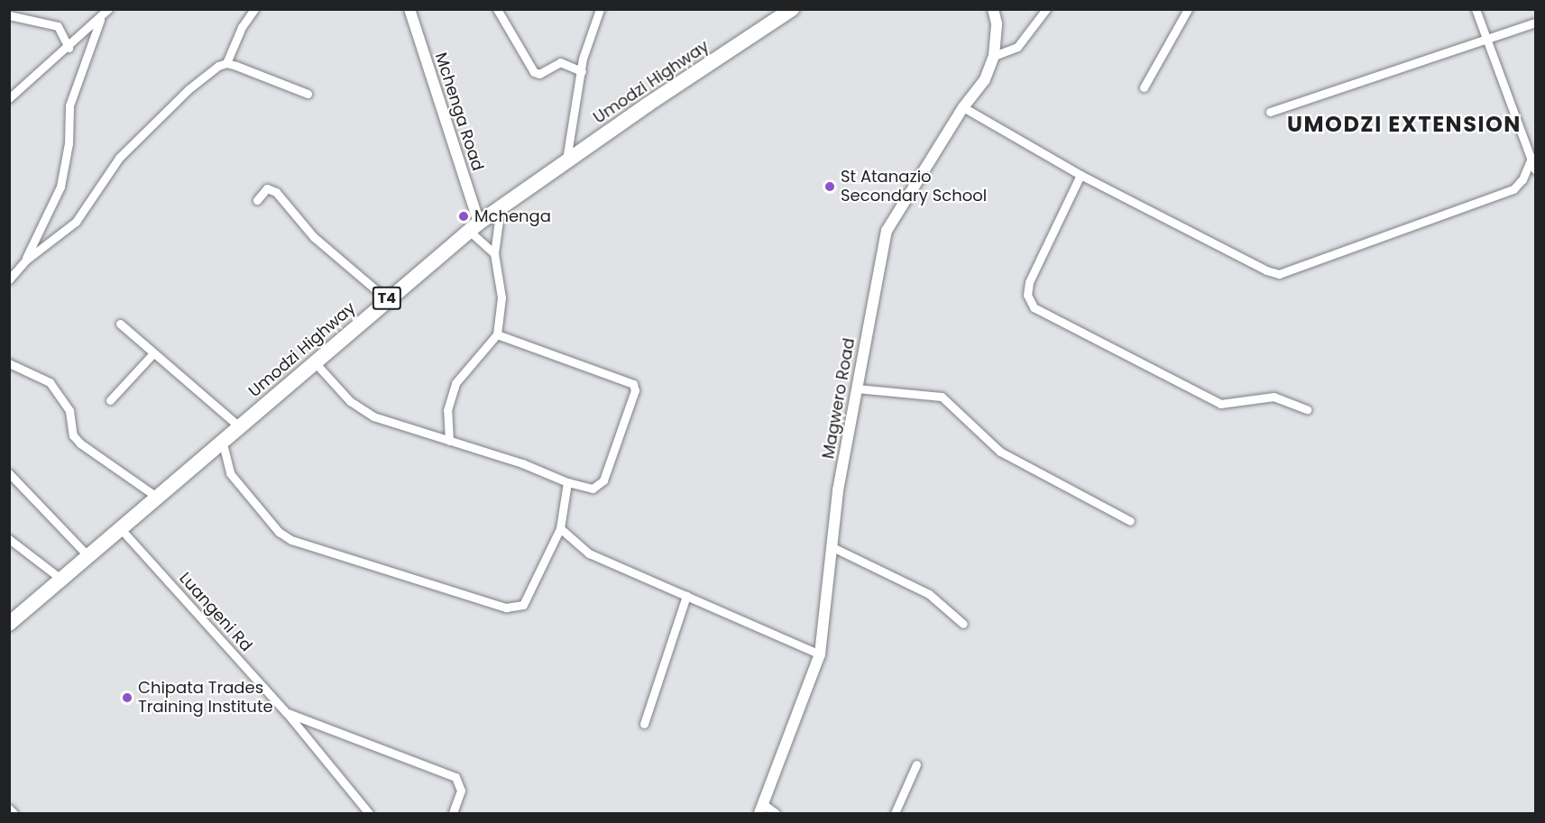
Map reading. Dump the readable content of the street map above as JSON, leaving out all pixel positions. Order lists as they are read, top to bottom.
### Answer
{
  "streets": {
    "highway": ["Umodzi Highway", "T4"],
    "street": ["Mchenga Road", "Magwero Road", "Luangeni Rd"]
  },
  "crossings": [
    ["Umodzi Highway", "Mchenga Road"],
    ["Umodzi Highway", "Luangeni Rd"]
  ],
  "districts": ["UMODZI EXTENSION"],
  "places": ["St Atanazio Secondary School", "Mchenga", "Chipata Trades Training Institute"]
}
